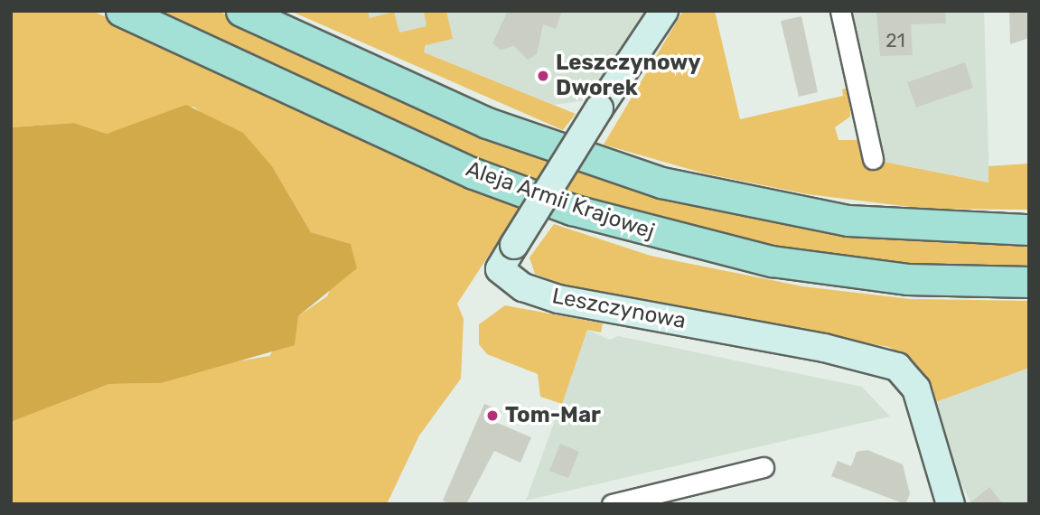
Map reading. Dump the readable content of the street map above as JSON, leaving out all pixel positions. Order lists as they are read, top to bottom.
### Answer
{
  "streets": {
    "main road": ["Aleja Armii Krajowej"],
    "street": ["Leszczynowa"]
  },
  "places": ["Leszczynowy Dworek", "Tom-Mar"],
  "house_numbers": ["21"]
}
